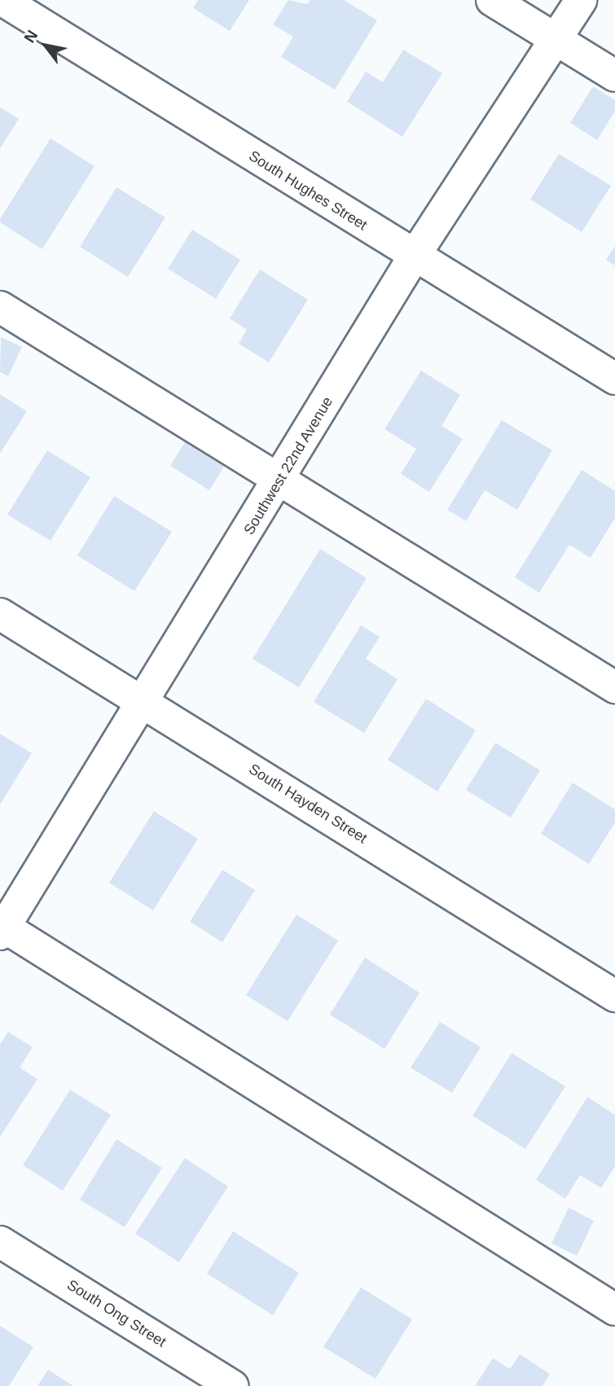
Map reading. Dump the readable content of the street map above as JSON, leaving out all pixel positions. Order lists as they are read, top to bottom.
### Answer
{
  "streets": {
    "street": [
      "South Hughes Street",
      "Southwest 22nd Avenue",
      "South Hayden Street",
      "South Ong Street"
    ]
  },
  "crossings": [
    ["South Hughes Street", "Southwest 22nd Avenue"],
    ["Southwest 22nd Avenue", "South Hayden Street"]
  ],
  "north": "top left"
}
